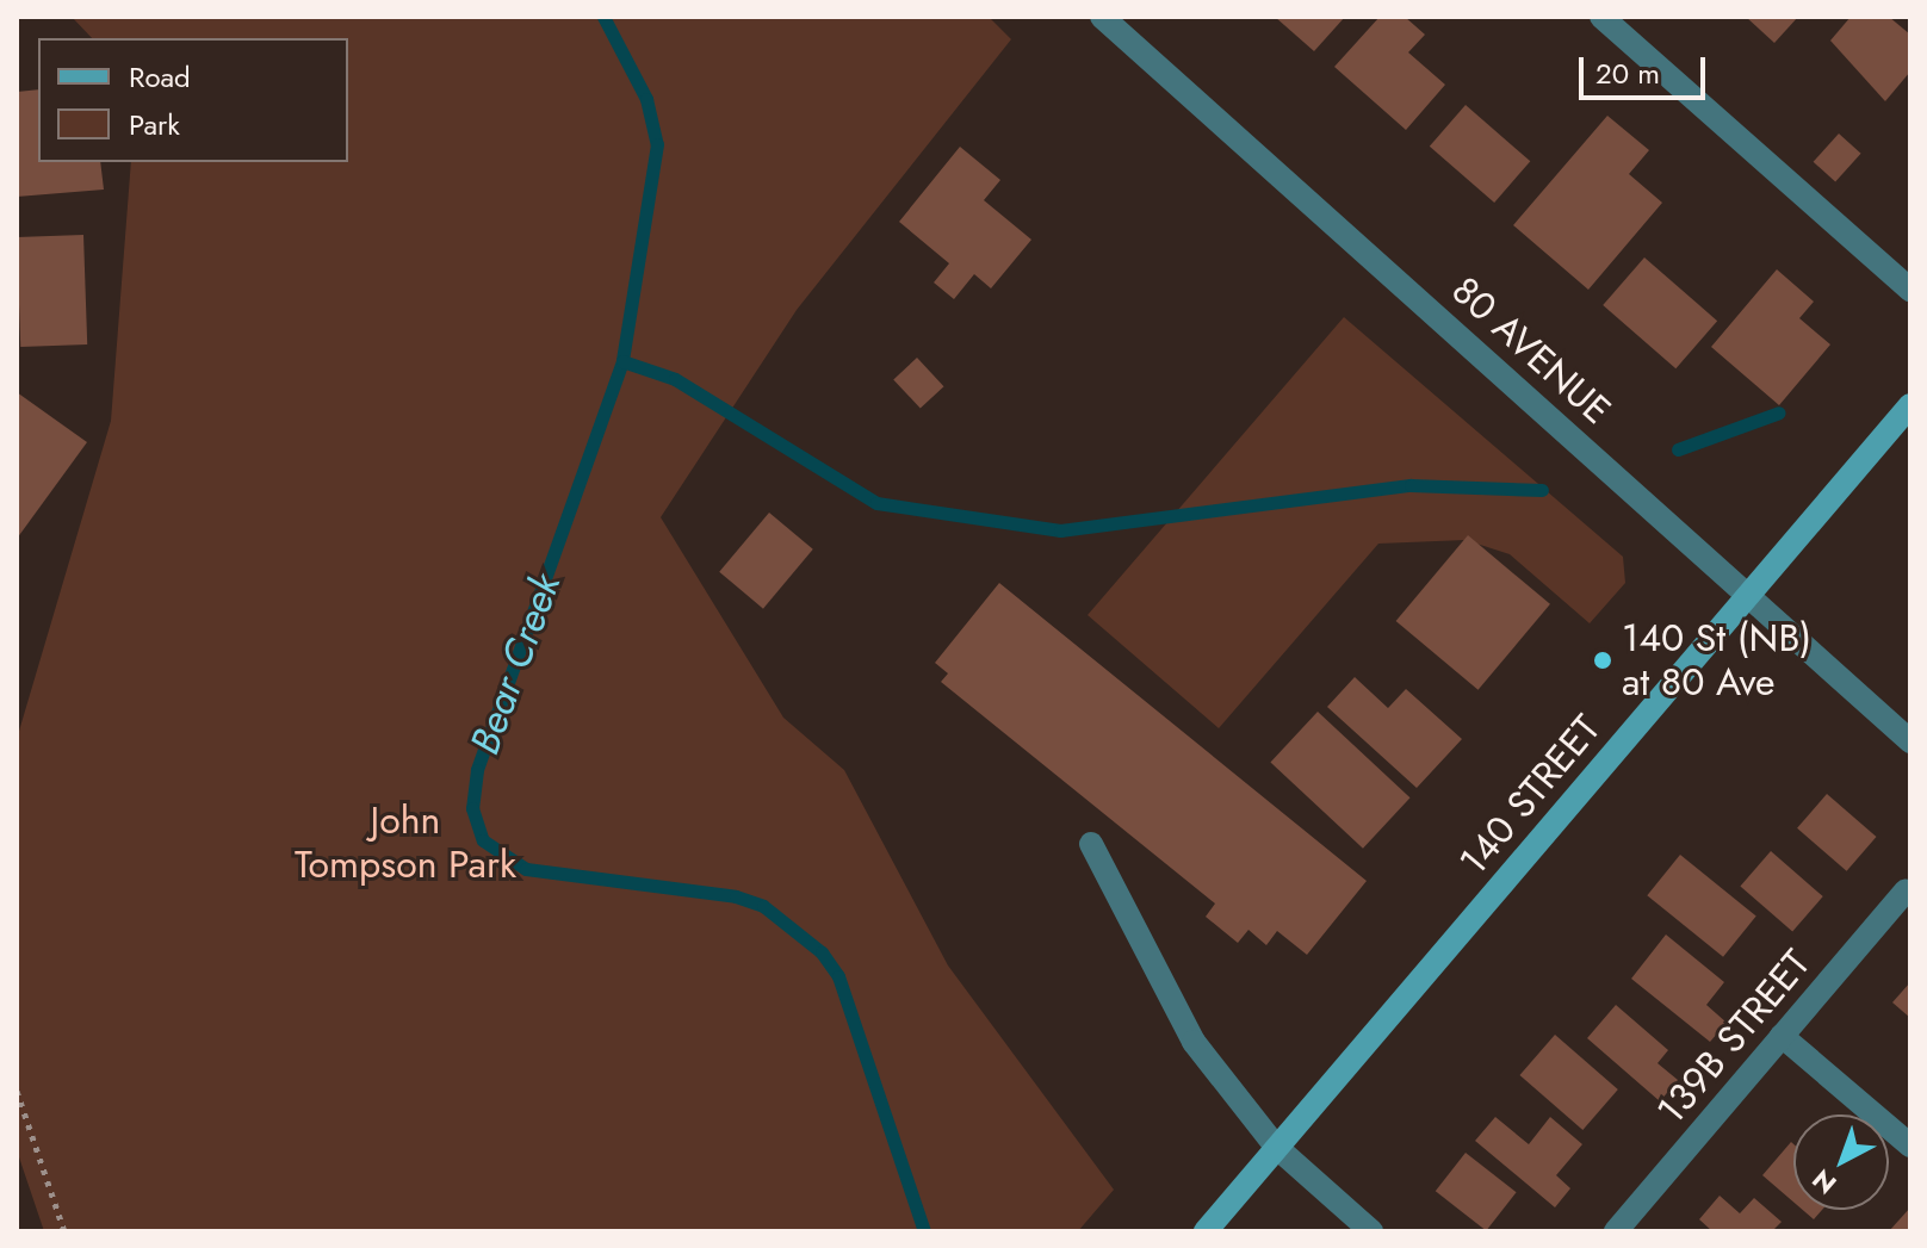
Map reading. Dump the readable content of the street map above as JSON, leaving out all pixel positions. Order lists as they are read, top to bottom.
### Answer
{
  "streets": {
    "main road": ["140 STREET"],
    "street": ["80 AVENUE", "139B STREET"]
  },
  "crossings": [
    ["80 AVENUE", "140 STREET"]
  ],
  "water": ["Bear Creek"],
  "parks": ["John Tompson Park"],
  "places": ["140 St (NB) at 80 Ave"],
  "legend": ["Road", "Park"],
  "scale_bar": "20 m",
  "north": "bottom left"
}
